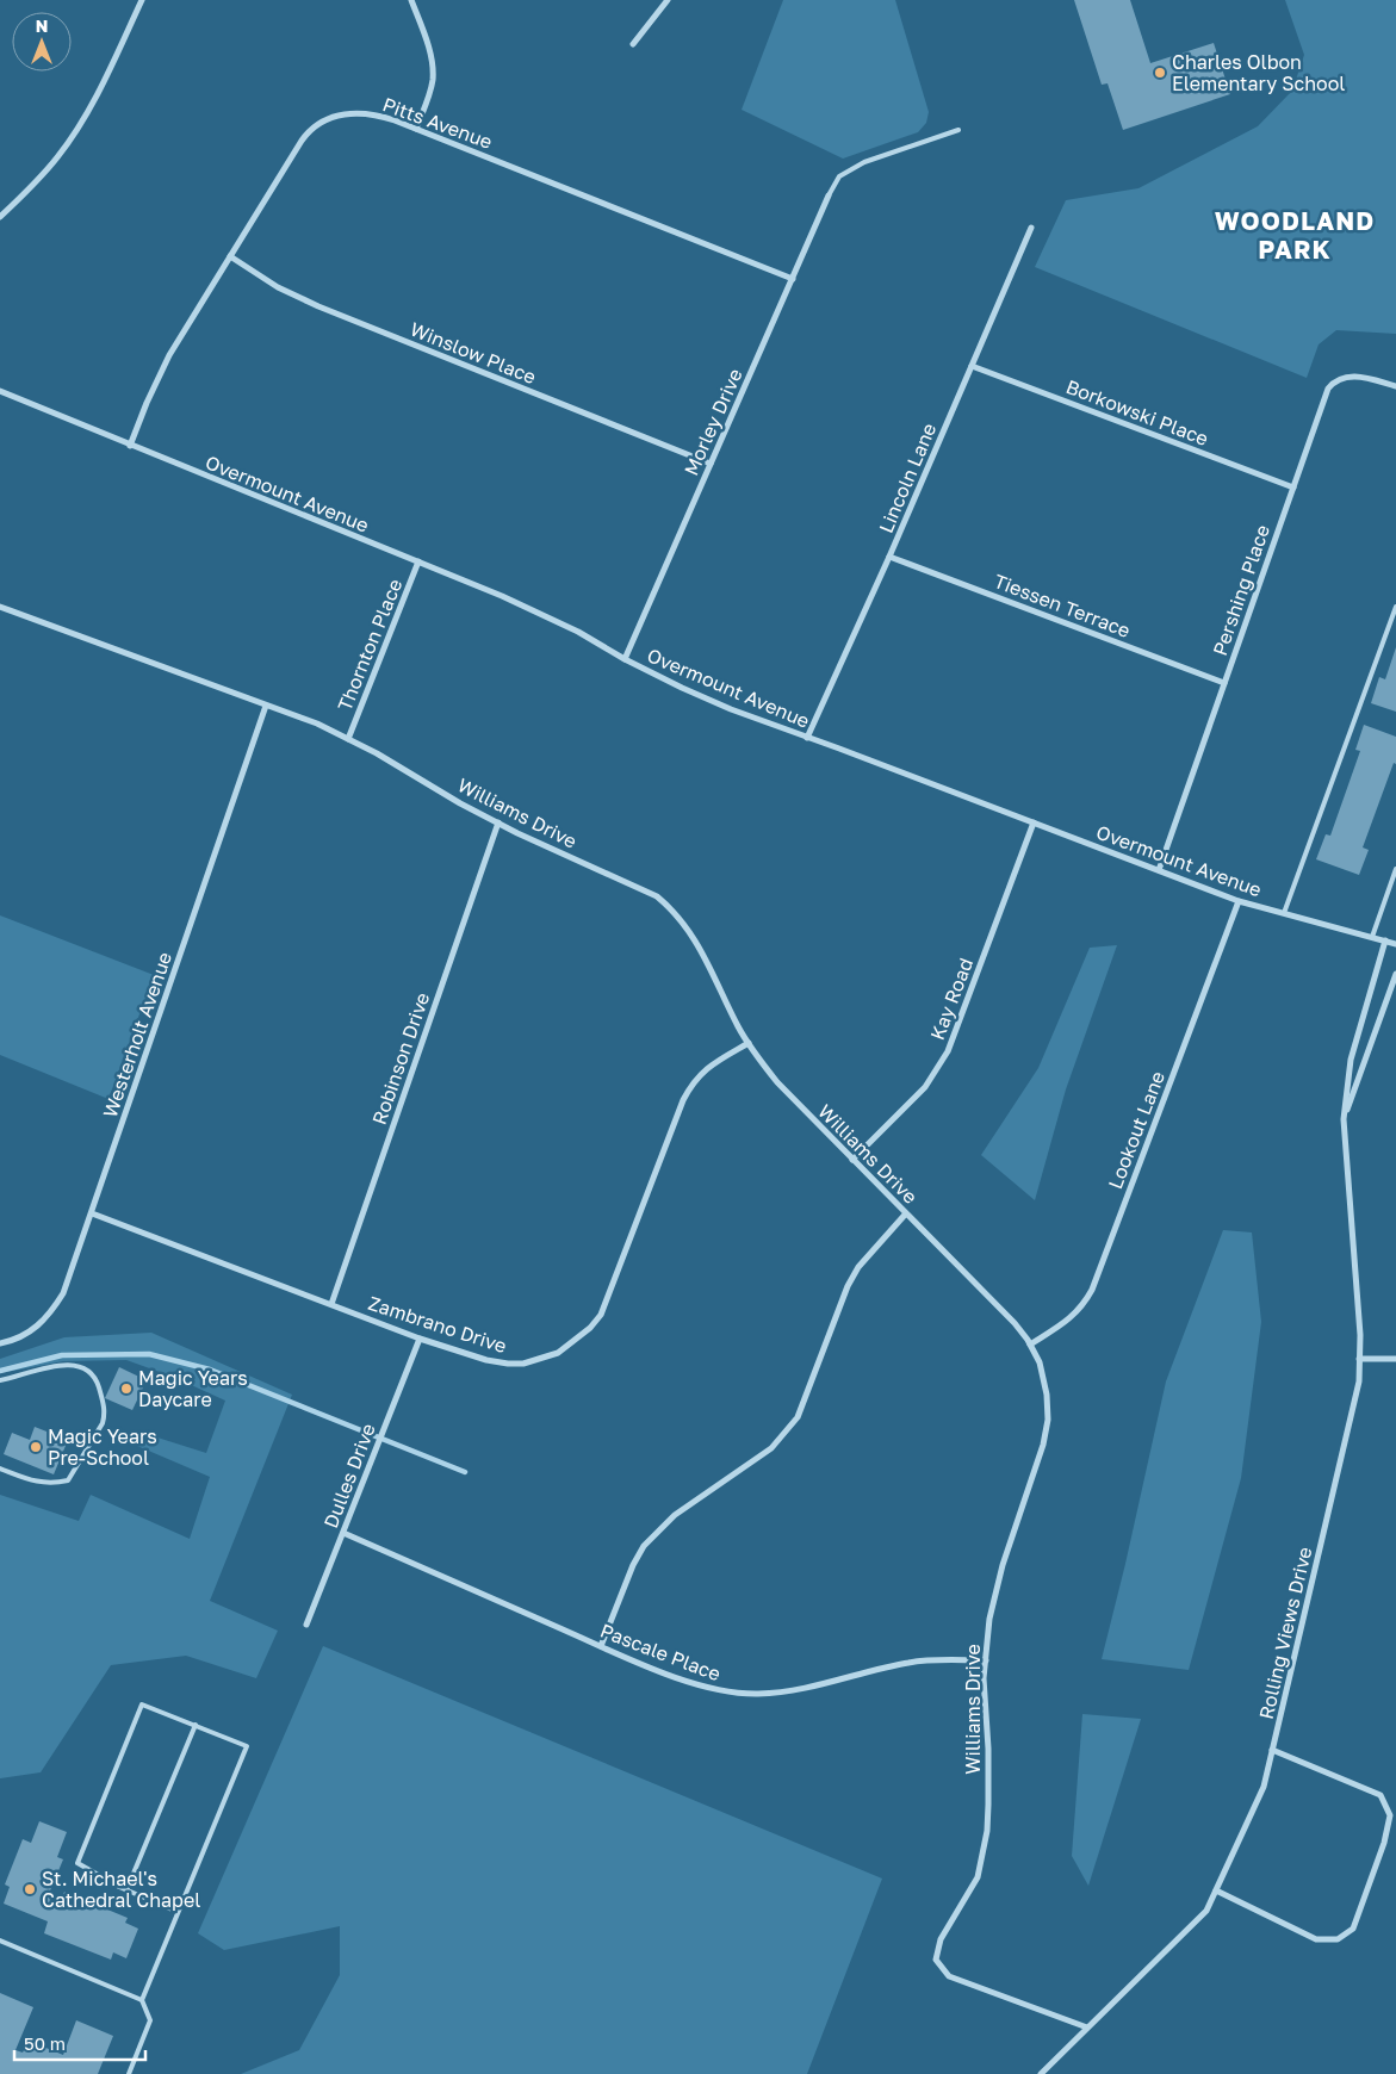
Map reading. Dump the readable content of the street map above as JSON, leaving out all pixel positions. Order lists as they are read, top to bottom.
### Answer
{
  "streets": {
    "street": [
      "Pitts Avenue",
      "Winslow Place",
      "Borkowski Place",
      "Morley Drive",
      "Lincoln Lane",
      "Overmount Avenue",
      "Pershing Place",
      "Tiessen Terrace",
      "Thornton Place",
      "Williams Drive",
      "Kay Road",
      "Westerholt Avenue",
      "Robinson Drive",
      "Lookout Lane",
      "Zambrano Drive",
      "Dulles Drive",
      "Rolling Views Drive",
      "Pascale Place"
    ]
  },
  "crossings": [
    ["Pitts Avenue", "Winslow Place"],
    ["Pitts Avenue", "Morley Drive"],
    ["Pitts Avenue", "Overmount Avenue"],
    ["Winslow Place", "Morley Drive"],
    ["Borkowski Place", "Lincoln Lane"],
    ["Borkowski Place", "Pershing Place"],
    ["Morley Drive", "Overmount Avenue"],
    ["Lincoln Lane", "Overmount Avenue"],
    ["Lincoln Lane", "Tiessen Terrace"],
    ["Overmount Avenue", "Pershing Place"],
    ["Overmount Avenue", "Thornton Place"],
    ["Overmount Avenue", "Kay Road"],
    ["Overmount Avenue", "Lookout Lane"],
    ["Overmount Avenue", "Rolling Views Drive"],
    ["Pershing Place", "Tiessen Terrace"],
    ["Thornton Place", "Williams Drive"],
    ["Williams Drive", "Kay Road"],
    ["Williams Drive", "Westerholt Avenue"],
    ["Williams Drive", "Robinson Drive"],
    ["Williams Drive", "Lookout Lane"],
    ["Williams Drive", "Zambrano Drive"],
    ["Williams Drive", "Rolling Views Drive"],
    ["Williams Drive", "Pascale Place"],
    ["Westerholt Avenue", "Zambrano Drive"],
    ["Robinson Drive", "Zambrano Drive"],
    ["Zambrano Drive", "Dulles Drive"],
    ["Dulles Drive", "Pascale Place"]
  ],
  "districts": ["WOODLAND PARK"],
  "places": [
    "Charles Olbon Elementary School",
    "Magic Years Daycare",
    "Magic Years Pre-School",
    "St. Michael's Cathedral Chapel"
  ],
  "scale_bar": "50 m",
  "north": "top"
}
